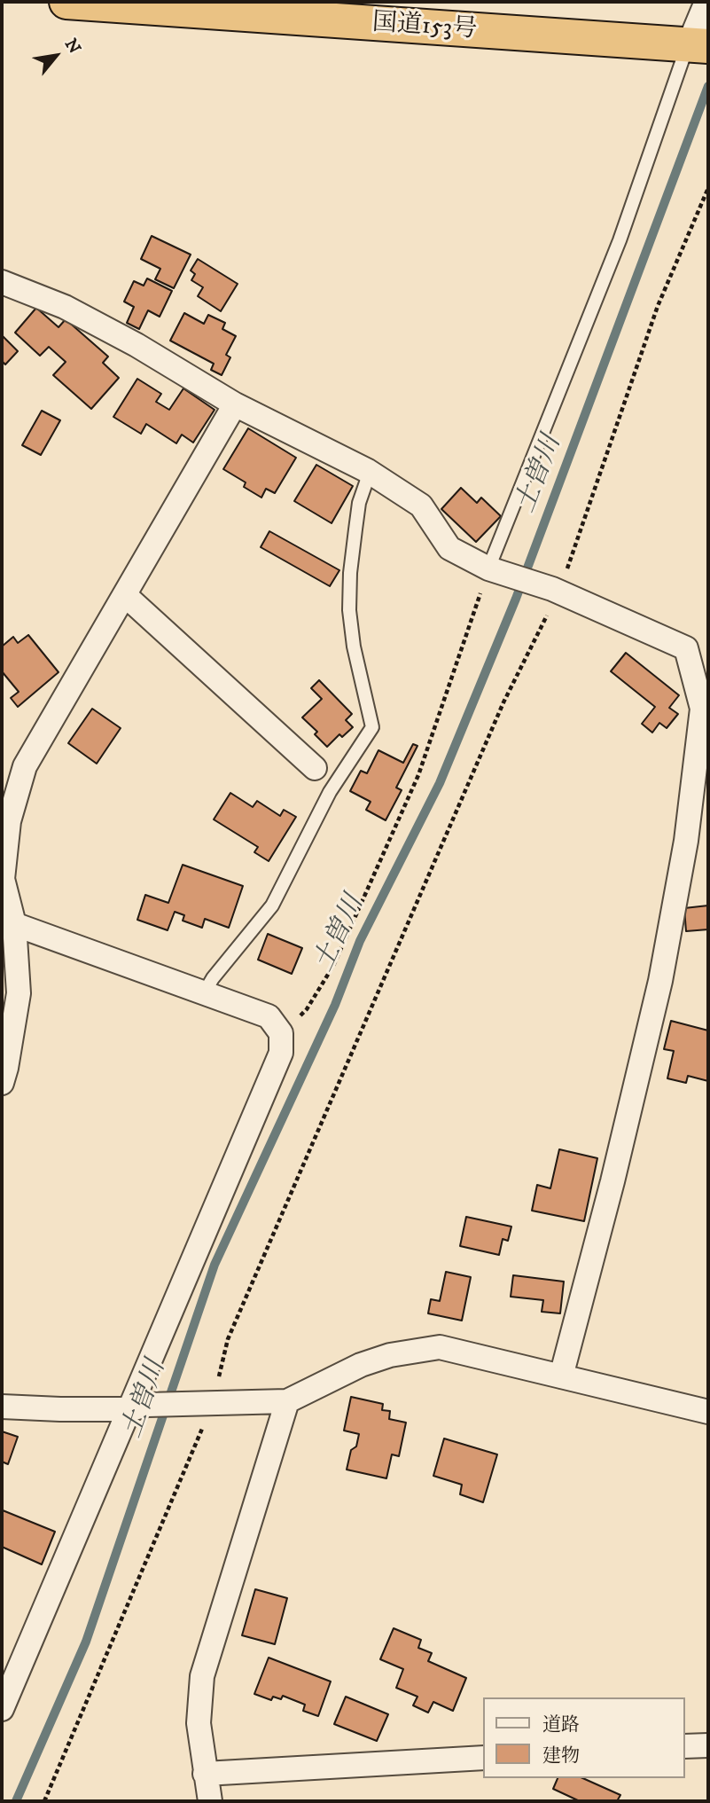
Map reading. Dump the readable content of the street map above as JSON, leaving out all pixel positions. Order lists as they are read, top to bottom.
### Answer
{
  "streets": {
    "highway": ["国道153号"]
  },
  "water": ["土曽川"],
  "legend": ["道路", "建物"],
  "north": "top right"
}
